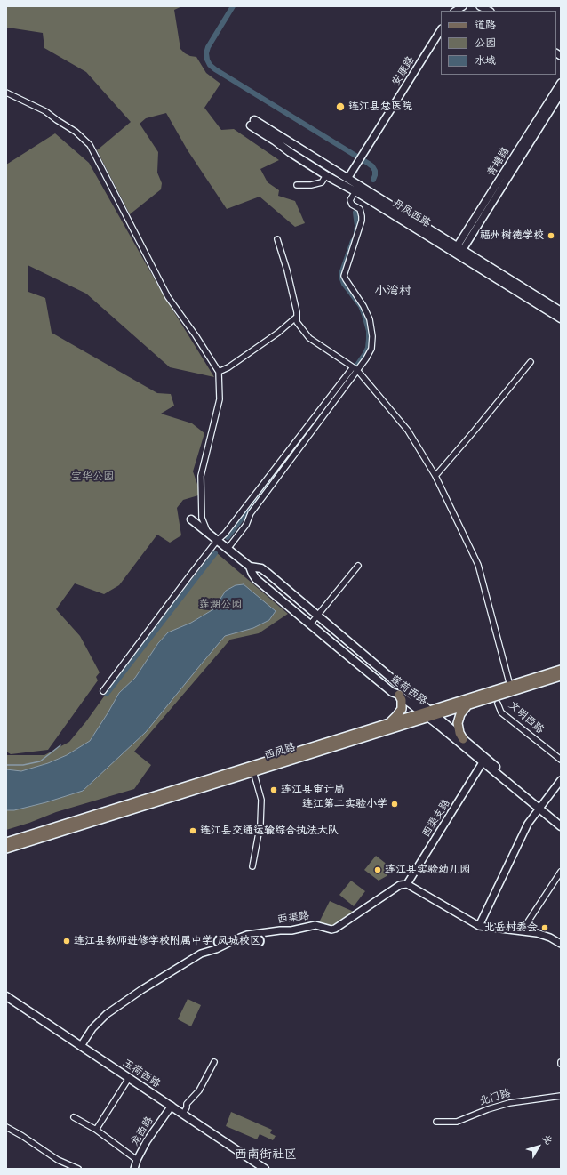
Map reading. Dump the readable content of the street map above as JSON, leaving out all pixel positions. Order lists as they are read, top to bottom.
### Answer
{
  "streets": {
    "main road": [
      "丹凤西路",
      "莲荷西路",
      "西凤路",
      "玉荷西路"
    ],
    "street": [
      "安康路",
      "青塘路",
      "文明西路",
      "西渠支路",
      "西渠路",
      "北门路",
      "龙西路"
    ]
  },
  "crossings": [
    ["安康路", "丹凤西路"],
    ["青塘路", "丹凤西路"],
    ["莲荷西路", "西凤路"],
    ["莲荷西路", "西渠支路"],
    ["西渠支路", "西渠路"],
    ["西渠路", "玉荷西路"],
    ["玉荷西路", "龙西路"]
  ],
  "districts": ["小湾村", "西南街社区"],
  "parks": ["宝华公园", "莲湖公园"],
  "places": [
    "连江县总医院",
    "福州树德学校",
    "连江县审计局",
    "连江第二实验小学",
    "连江县交通运输综合执法大队",
    "连江县实验幼儿园",
    "北岳村委会",
    "连江县教师进修学校附属中学(凤城校区)"
  ],
  "legend": ["道路", "公园", "水域"],
  "north": "top right"
}
